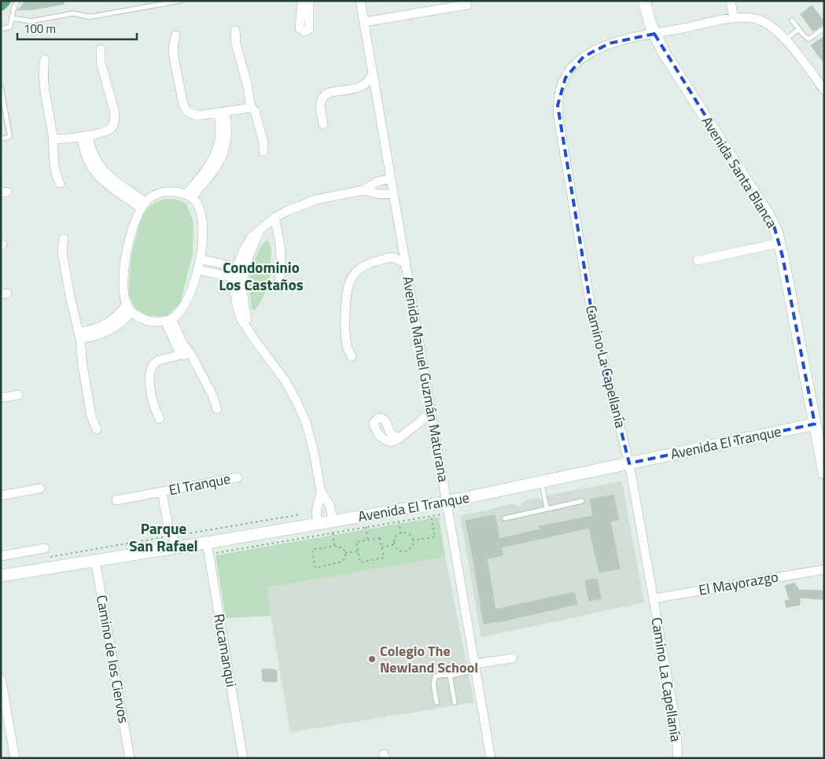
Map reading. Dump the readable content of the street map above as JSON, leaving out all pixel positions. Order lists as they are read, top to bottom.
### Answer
{
  "streets": {
    "main road": ["Avenida Santa Blanca", "Avenida El Tranque"],
    "street": [
      "Camino La Capellanía",
      "Avenida Manuel Guzmán Maturana",
      "El Tranque",
      "El Mayorazgo",
      "Rucamanqui",
      "Camino de los Ciervos"
    ]
  },
  "crossings": [
    ["Avenida Santa Blanca", "Camino La Capellanía"],
    ["Avenida Santa Blanca", "Avenida El Tranque"],
    ["Camino La Capellanía", "Avenida El Tranque"],
    ["Camino La Capellanía", "El Mayorazgo"],
    ["Avenida Manuel Guzmán Maturana", "Avenida El Tranque"],
    ["Avenida El Tranque", "El Tranque"],
    ["Avenida El Tranque", "Rucamanqui"],
    ["Avenida El Tranque", "Camino de los Ciervos"]
  ],
  "districts": ["Condominio Los Castaños", "Parque San Rafael"],
  "places": ["Colegio The Newland School"],
  "scale_bar": "100 m"
}
